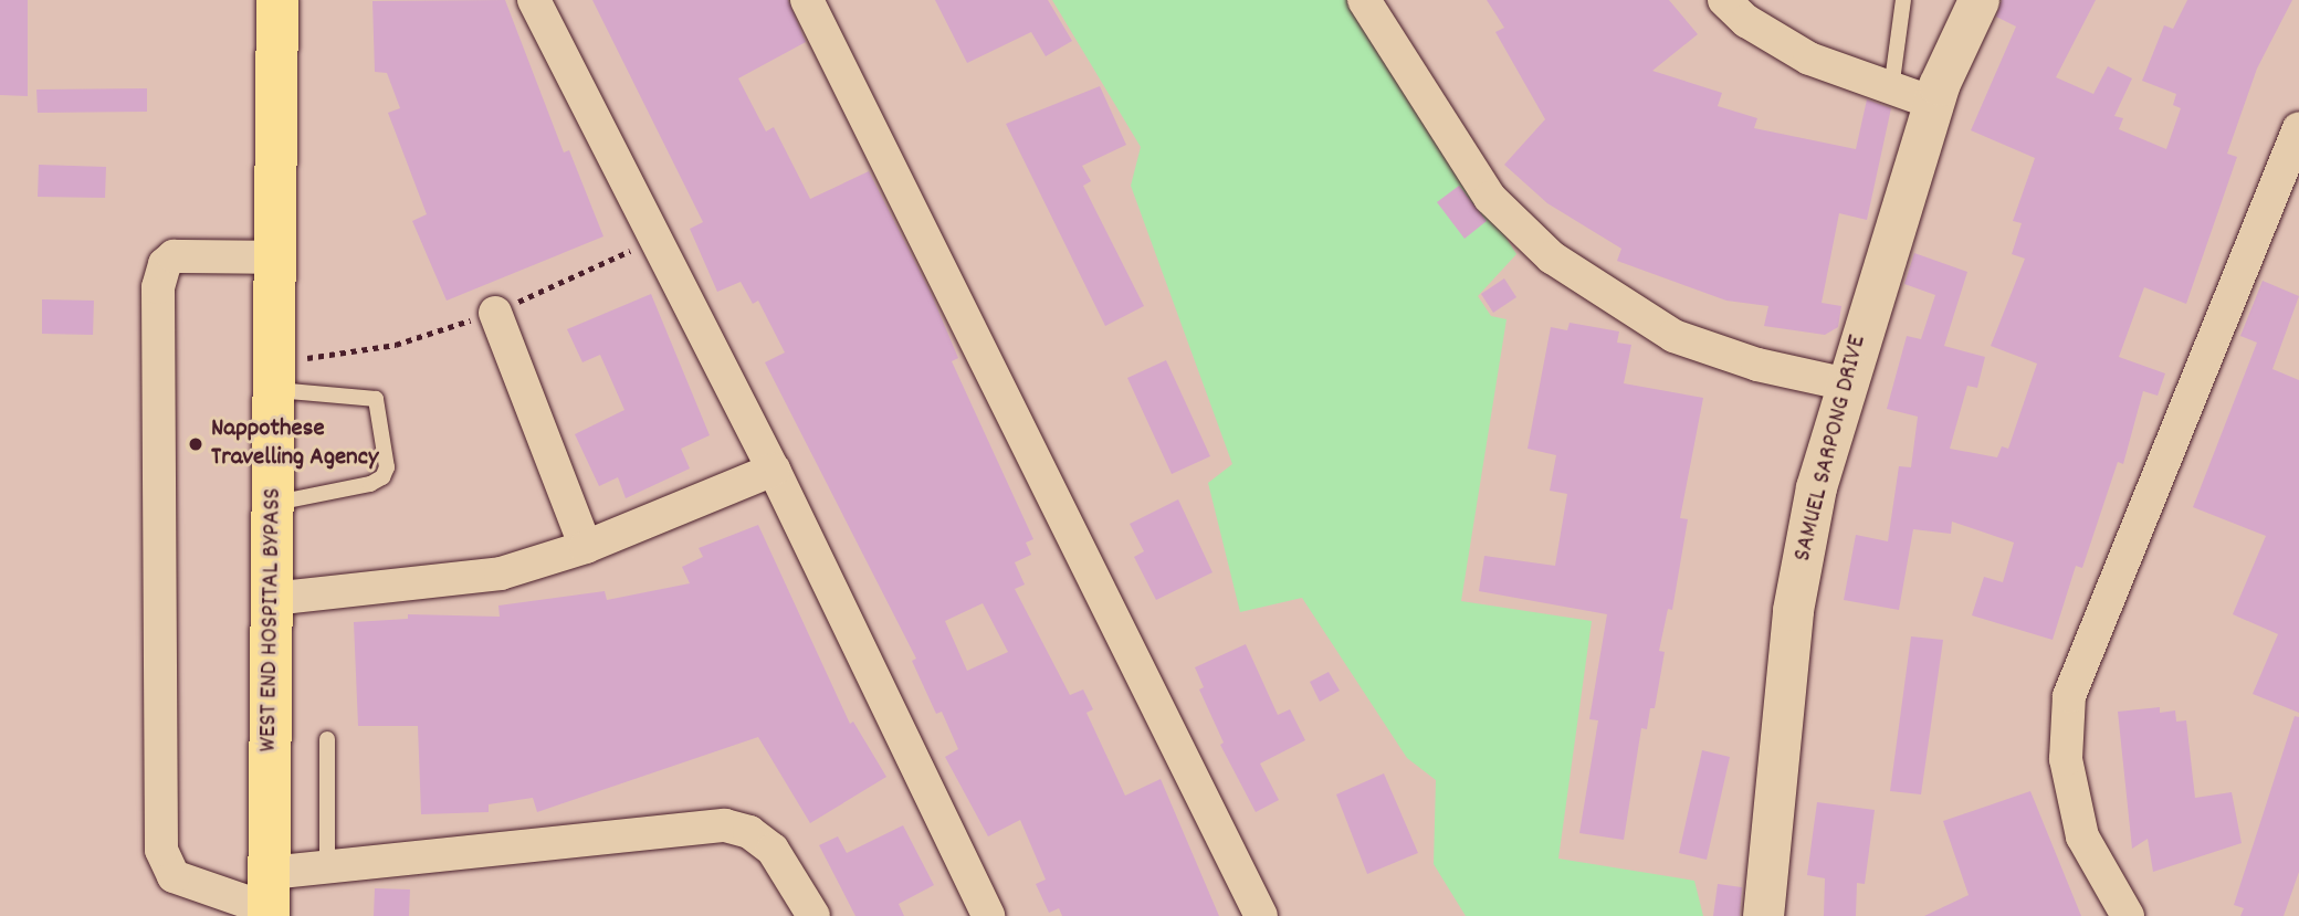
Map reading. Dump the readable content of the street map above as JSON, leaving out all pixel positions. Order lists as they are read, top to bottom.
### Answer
{
  "streets": {
    "highway": ["WEST END HOSPITAL BYPASS"],
    "street": ["SAMUEL SARPONG DRIVE"]
  },
  "places": ["Nappothese Travelling Agency"]
}
